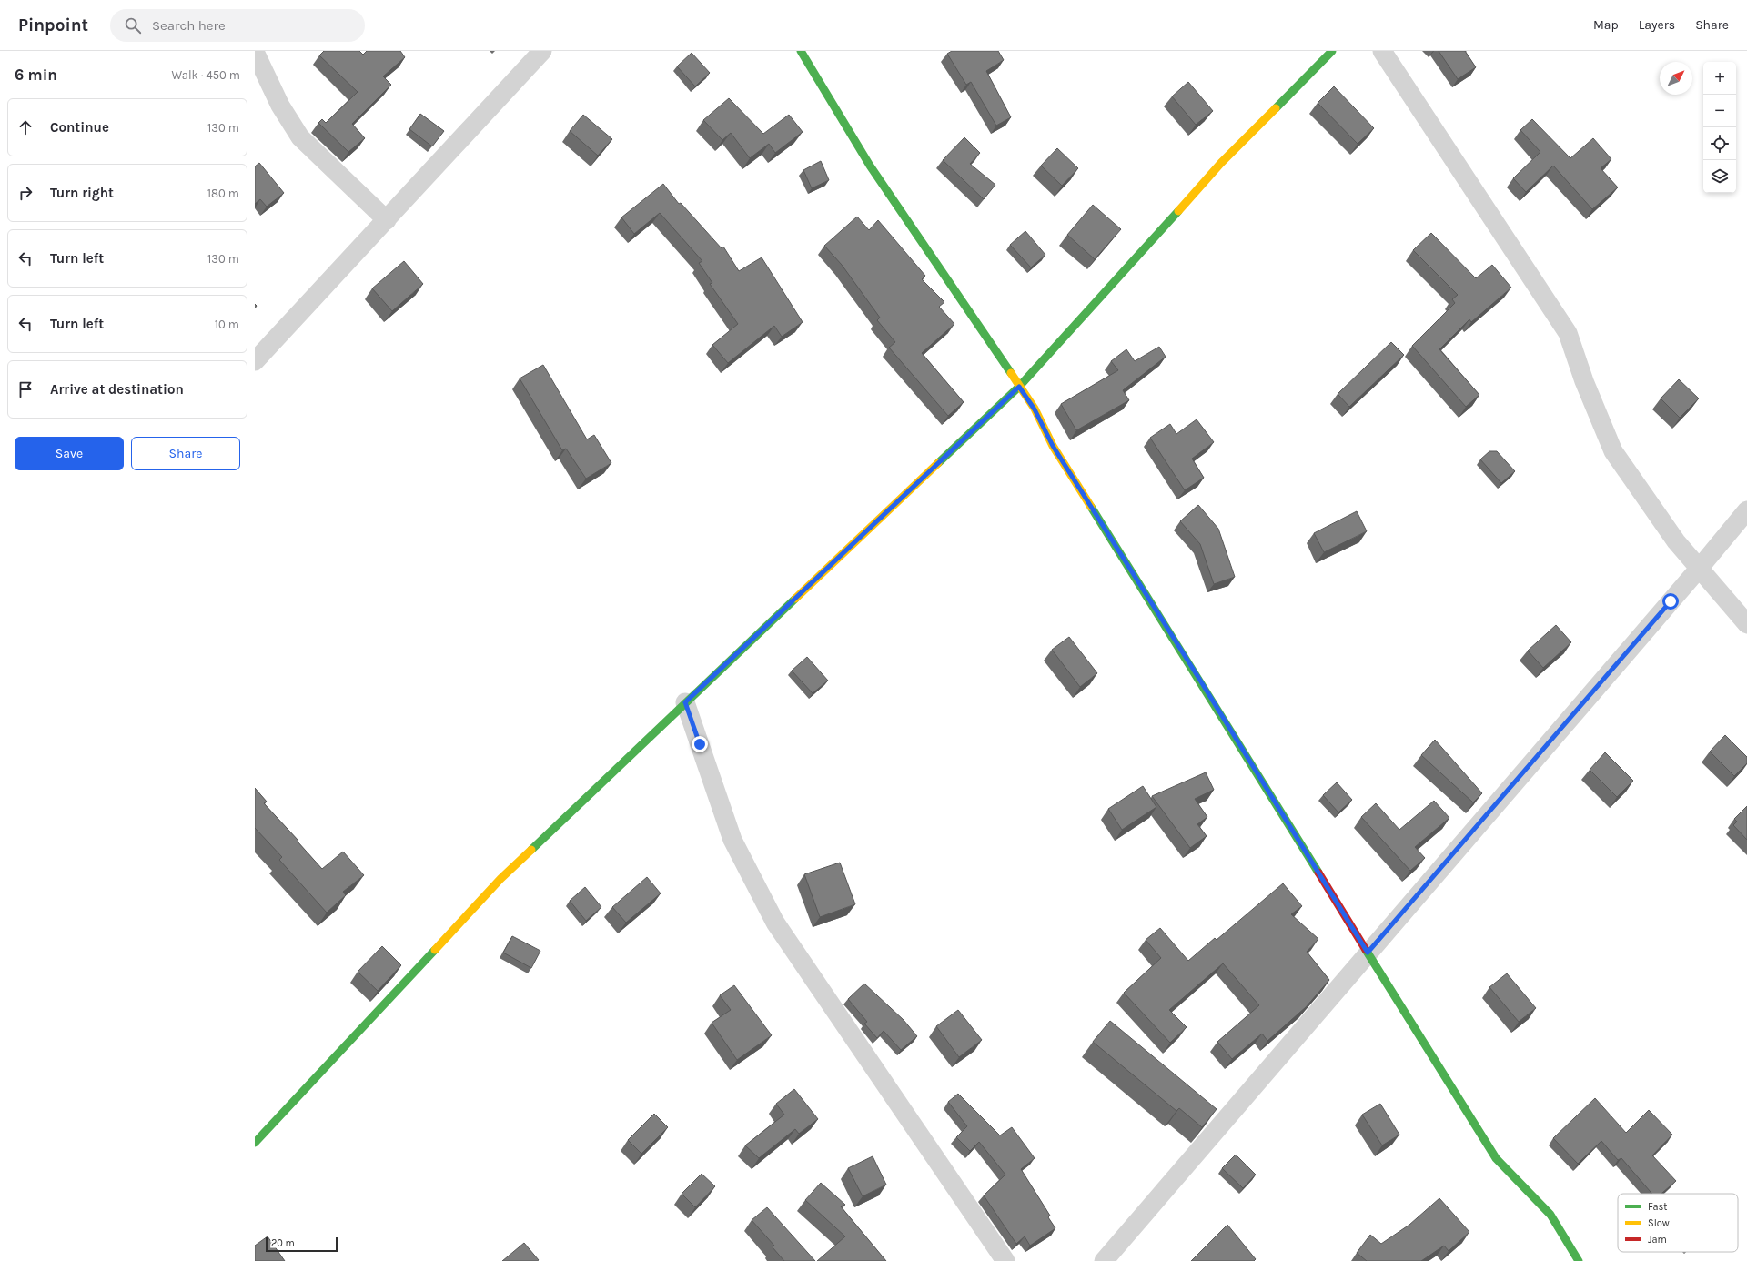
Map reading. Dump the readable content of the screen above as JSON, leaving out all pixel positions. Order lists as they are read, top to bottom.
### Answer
{
  "legend": ["Fast", "Slow", "Jam"],
  "scale_bar": "20 m",
  "north": "top right",
  "page": {
    "header": "Pinpoint",
    "search": "Search here",
    "nav": ["Map", "Layers", "Share"],
    "heading": ["6 min", "Walk · 450 m"],
    "map_buttons": ["+", "−"],
    "list": [
      ["Continue", "130 m"],
      ["Turn right", "180 m"],
      ["Turn left", "130 m"],
      ["Turn left", "10 m"],
      "Arrive at destination"
    ],
    "buttons": ["Save", "Share"],
    "scale": "20 m"
  }
}
